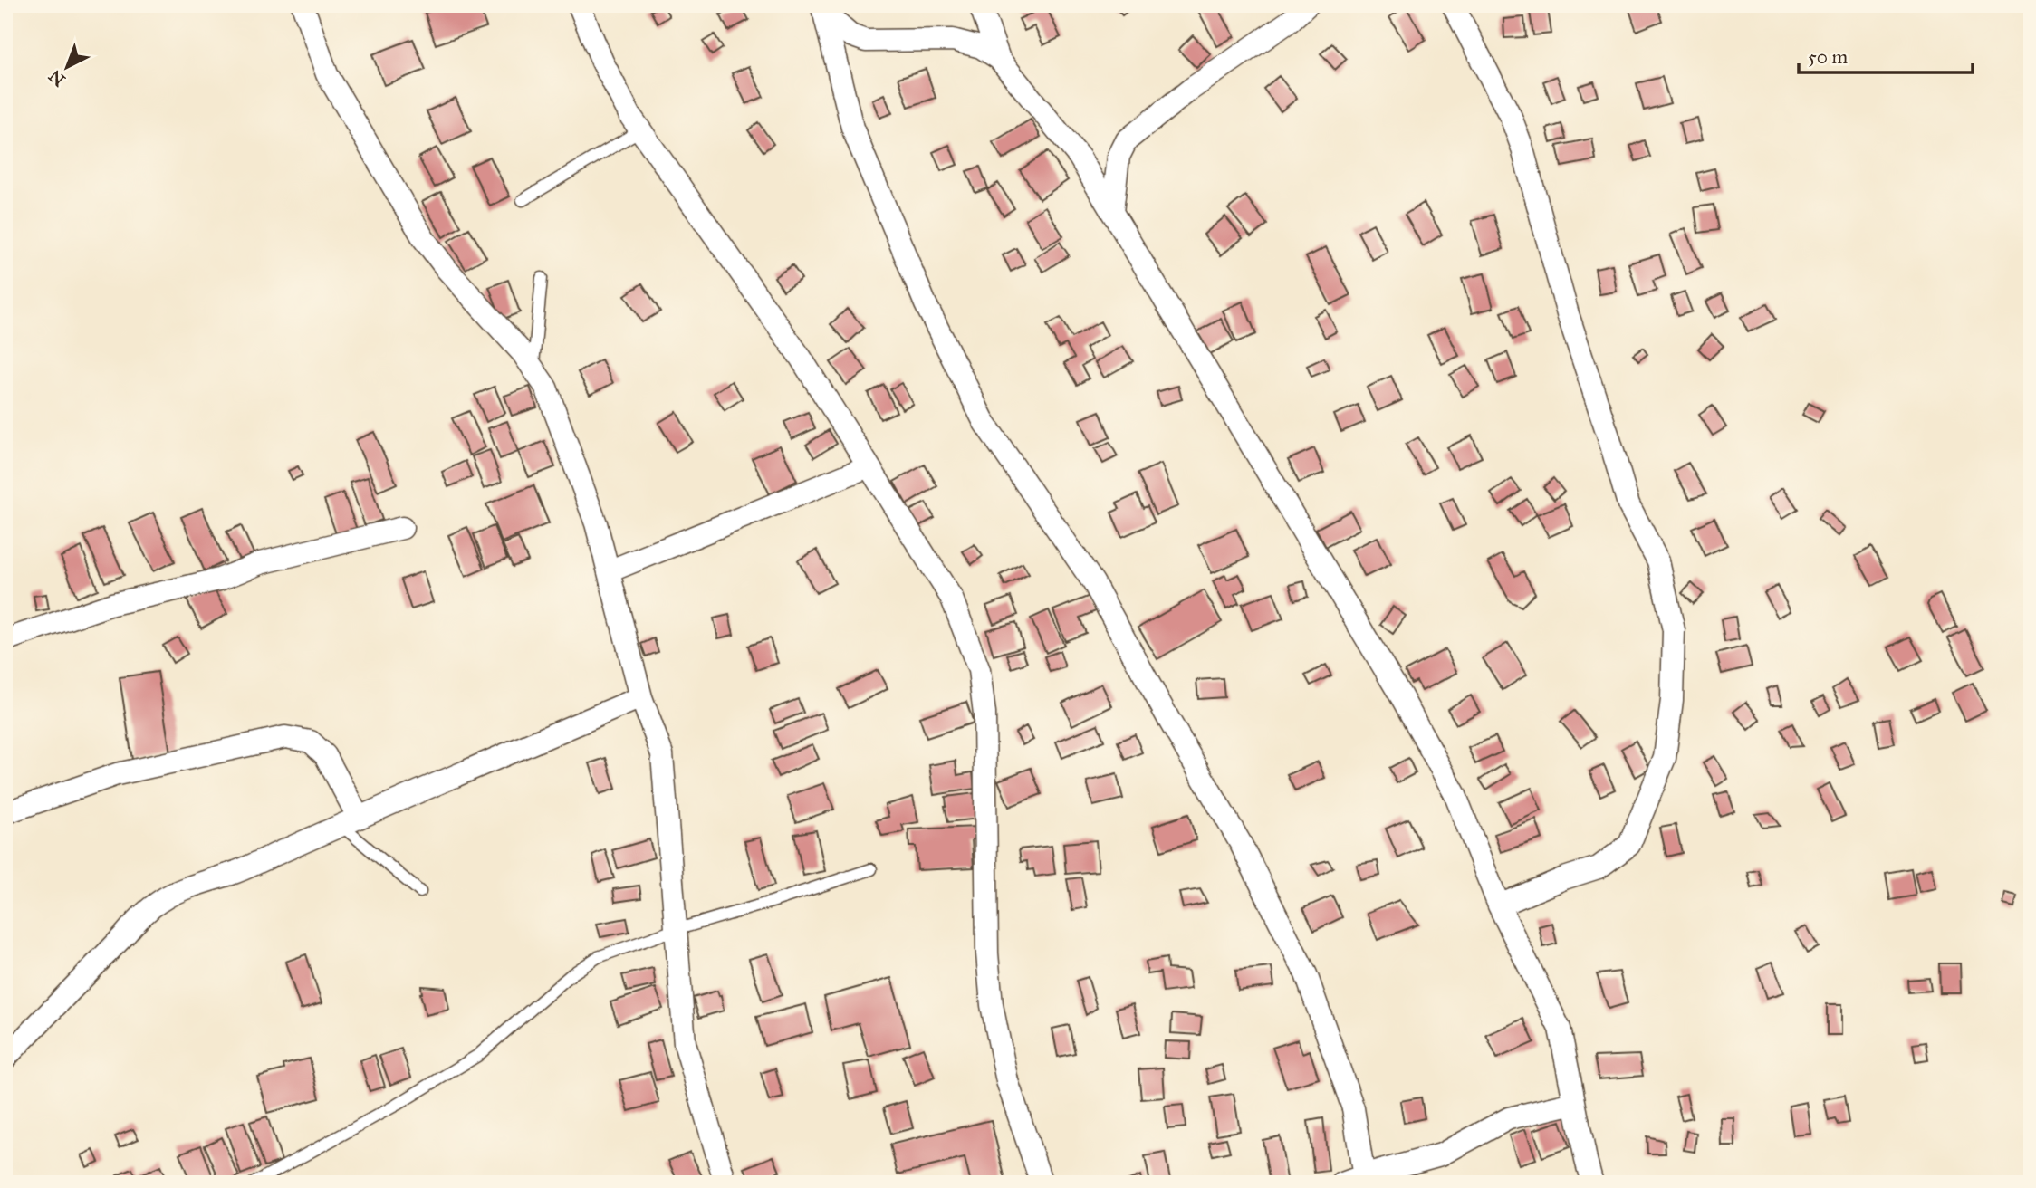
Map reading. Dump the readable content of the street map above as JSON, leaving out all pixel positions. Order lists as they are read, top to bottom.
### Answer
{
  "scale_bar": "50 m",
  "north": "bottom left"
}
